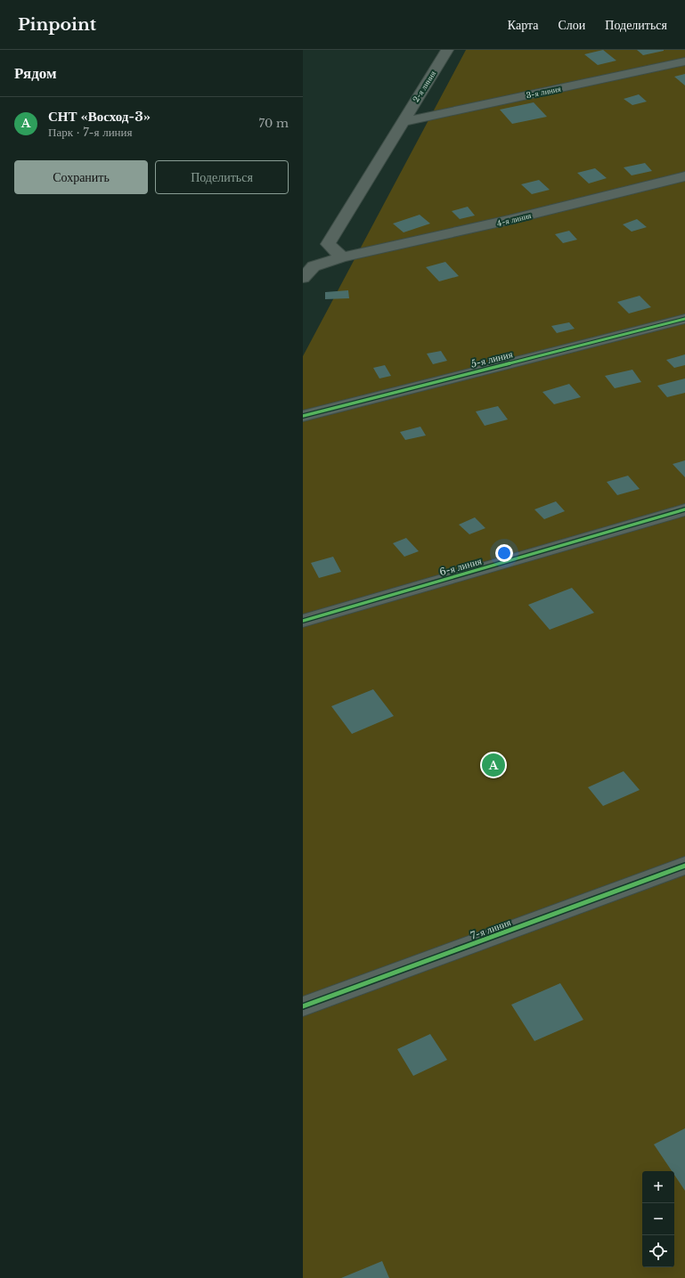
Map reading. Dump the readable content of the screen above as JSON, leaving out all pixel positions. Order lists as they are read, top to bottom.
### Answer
{
  "streets": {
    "street": [
      "2-я линия",
      "3-я линия",
      "4-я линия",
      "5-я линия",
      "6-я линия",
      "7-я линия"
    ]
  },
  "crossings": [
    ["2-я линия", "3-я линия"],
    ["2-я линия", "4-я линия"]
  ],
  "page": {
    "header": "Pinpoint",
    "nav": ["Карта", "Слои", "Поделиться"],
    "heading": "Рядом",
    "list": [
      {
        "mark": "A",
        "name": "СНТ «Восход-3»",
        "note": "Парк · 7-я линия",
        "value": "70 m"
      }
    ],
    "buttons": ["Сохранить", "Поделиться"],
    "pins": "A",
    "map_buttons": ["+", "−"]
  }
}
